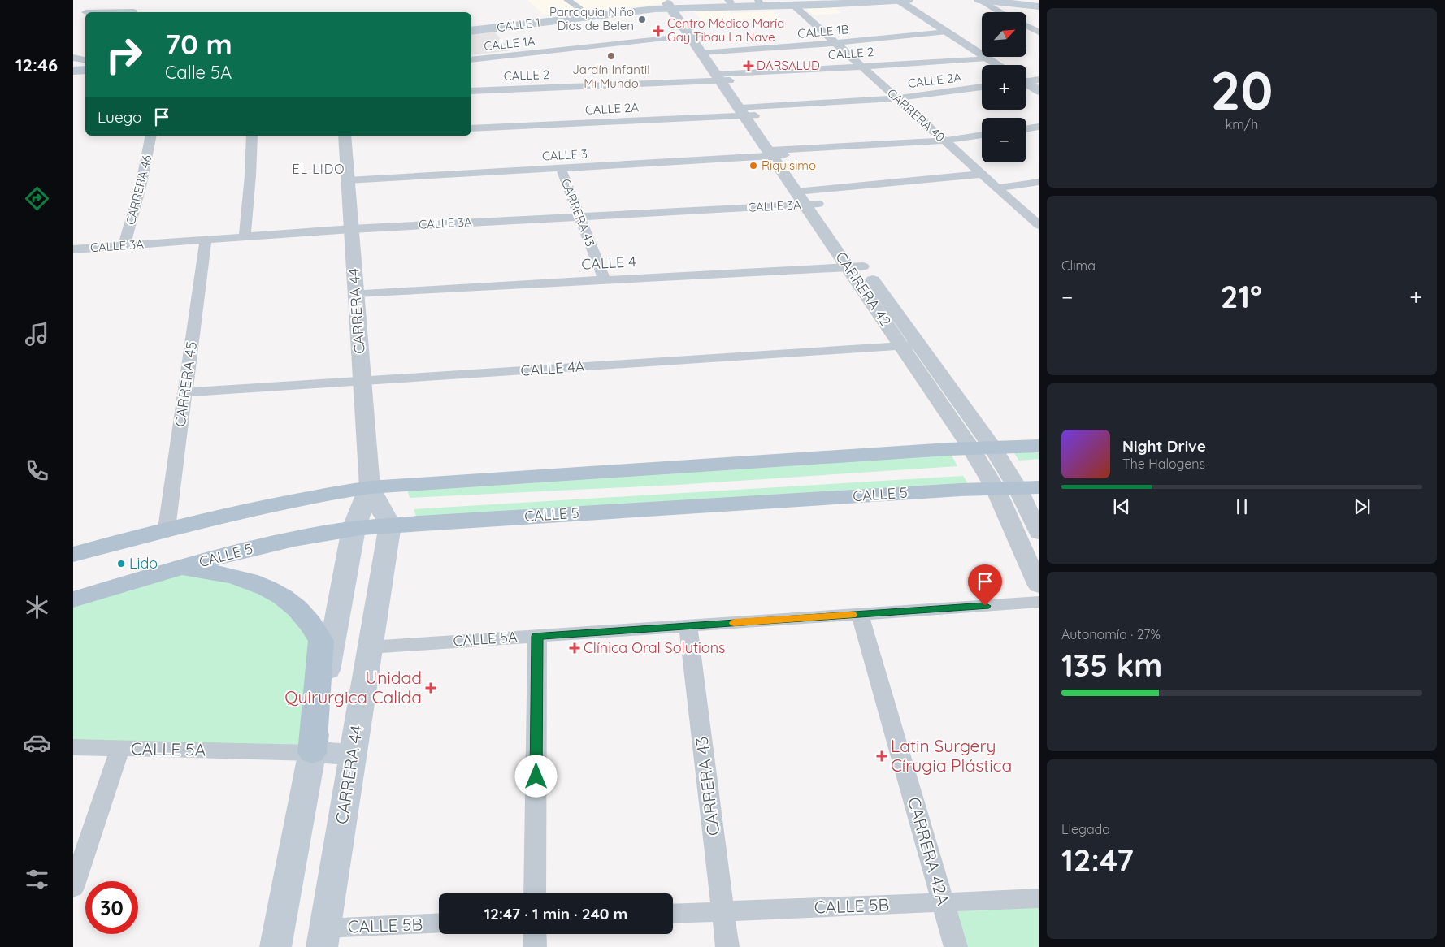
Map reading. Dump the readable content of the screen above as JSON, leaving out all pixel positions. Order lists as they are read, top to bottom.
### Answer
{
  "streets": {
    "main road": ["CALLE 1", "CARRERA 44", "CALLE 5"],
    "street": [
      "CALLE 1B",
      "CALLE 1A",
      "CALLE 2",
      "CALLE 2A",
      "CARRERA 40",
      "CALLE 3",
      "CARRERA 46",
      "CALLE 3A",
      "CARRERA 43",
      "CALLE 4",
      "CARRERA 42",
      "CALLE 4A",
      "CARRERA 45",
      "CALLE 5A",
      "CARRERA 42A",
      "CALLE 5B"
    ]
  },
  "crossings": [
    ["CALLE 1", "CARRERA 40"],
    ["CALLE 1", "CARRERA 42"],
    ["CALLE 1B", "CARRERA 40"],
    ["CALLE 1B", "CARRERA 42"],
    ["CALLE 1A", "CARRERA 42"],
    ["CALLE 2", "CARRERA 40"],
    ["CALLE 2", "CARRERA 42"],
    ["CALLE 2A", "CARRERA 40"],
    ["CALLE 2A", "CARRERA 42"],
    ["CARRERA 40", "CALLE 3"],
    ["CARRERA 40", "CALLE 3A"],
    ["CALLE 3", "CARRERA 43"],
    ["CALLE 3", "CARRERA 42"],
    ["CALLE 3", "CARRERA 44"],
    ["CARRERA 46", "CALLE 3A"],
    ["CALLE 3A", "CARRERA 43"],
    ["CALLE 3A", "CARRERA 42"],
    ["CALLE 3A", "CARRERA 44"],
    ["CALLE 3A", "CARRERA 45"],
    ["CARRERA 43", "CALLE 4"],
    ["CARRERA 43", "CALLE 5A"],
    ["CARRERA 43", "CALLE 5B"],
    ["CALLE 4", "CARRERA 42"],
    ["CALLE 4", "CARRERA 44"],
    ["CARRERA 42", "CALLE 4A"],
    ["CARRERA 42", "CALLE 5"],
    ["CARRERA 44", "CALLE 4A"],
    ["CARRERA 44", "CALLE 5"],
    ["CARRERA 44", "CALLE 5A"],
    ["CARRERA 44", "CALLE 5B"],
    ["CALLE 4A", "CARRERA 45"],
    ["CALLE 5A", "CARRERA 42A"],
    ["CARRERA 42A", "CALLE 5B"]
  ],
  "districts": ["EL LIDO"],
  "places": {
    "other": [
      "Parroquia Niño Dios de Belen",
      "Jardín Infantil Mi Mundo",
      "Riquisimo",
      "Lido"
    ],
    "health": [
      "Centro Médico María Gay Tibau La Nave",
      "DARSALUD",
      "Clínica Oral Solutions",
      "Unidad Quirurgica Calida",
      "Latin Surgery Círugia Plástica"
    ]
  },
  "north": "top right",
  "page": {
    "tabs": "12:46",
    "tile": [
      ["20", "km/h"],
      "Clima",
      ["Autonomía · 27%", "135 km"],
      ["Llegada", "12:47"]
    ],
    "map_buttons": ["+", "−"],
    "turn": ["70 m", "Calle 5A"],
    "then": "Luego",
    "heat": ["−", "21°", "+"],
    "song": ["Night Drive", "The Halogens"],
    "limit": "30",
    "trip": "12:47 · 1 min · 240 m"
  }
}
